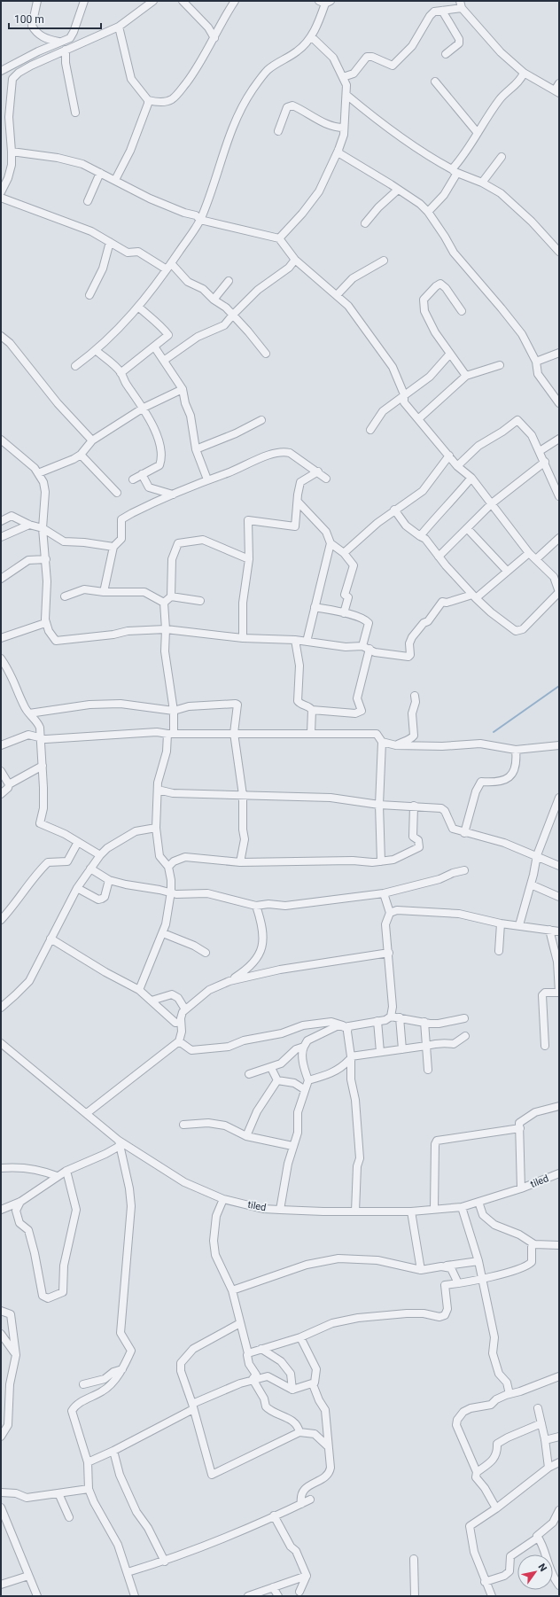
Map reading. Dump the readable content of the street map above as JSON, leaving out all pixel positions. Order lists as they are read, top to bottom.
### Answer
{
  "streets": {
    "street": ["tiled"]
  },
  "scale_bar": "100 m",
  "north": "top right"
}
